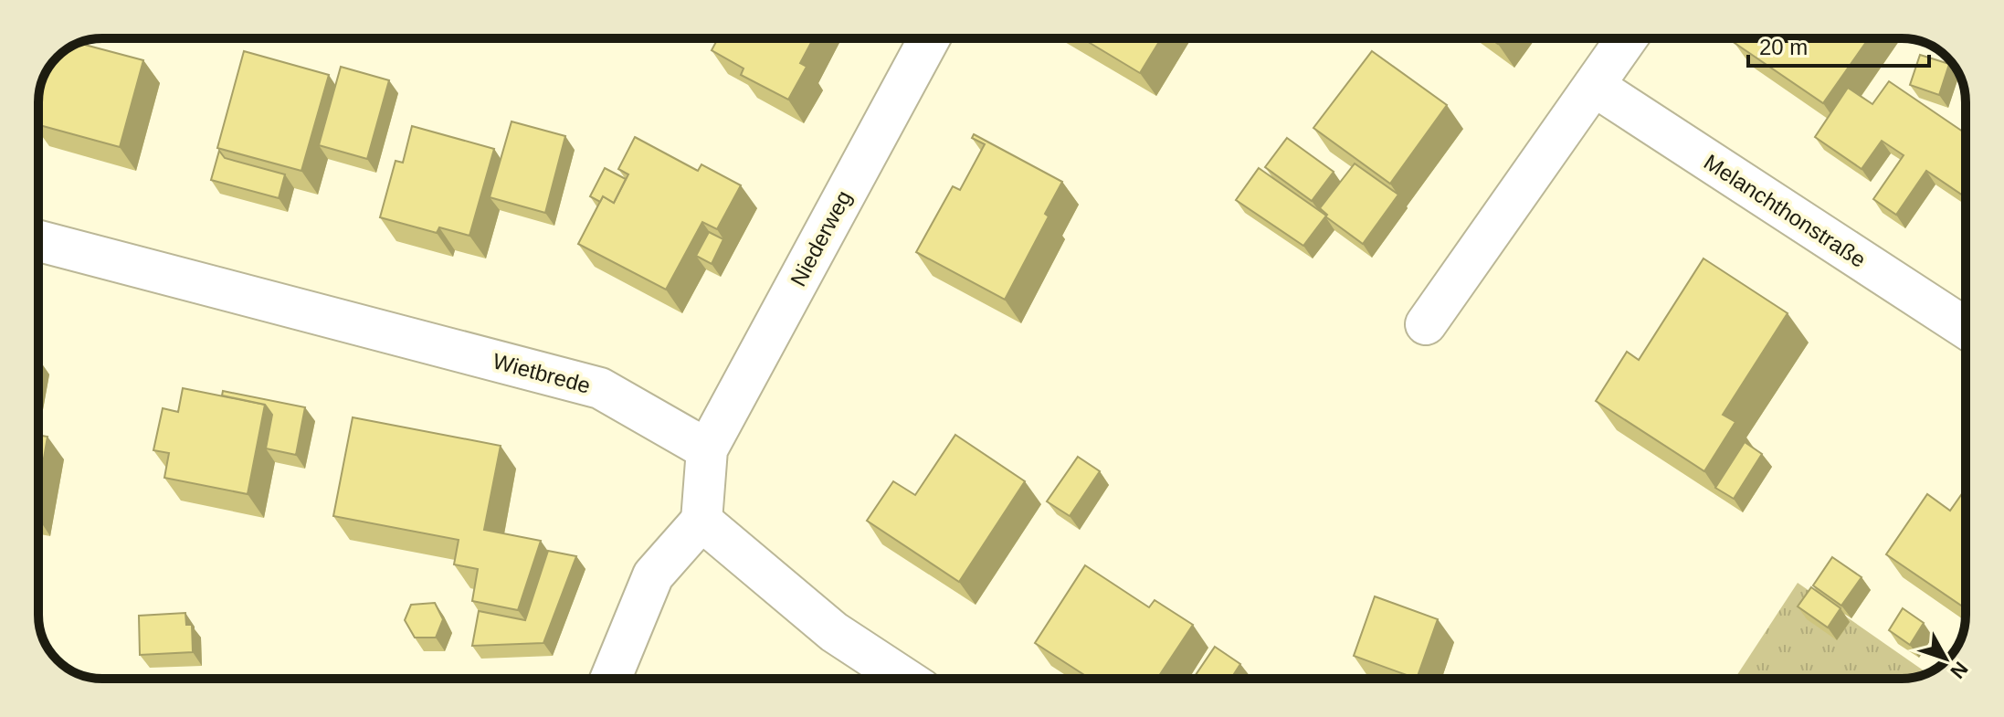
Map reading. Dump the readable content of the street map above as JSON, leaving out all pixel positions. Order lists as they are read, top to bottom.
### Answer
{
  "streets": {
    "street": ["Melanchthonstraße", "Niederweg", "Wietbrede"]
  },
  "crossings": [
    ["Niederweg", "Wietbrede"]
  ],
  "scale_bar": "20 m",
  "north": "bottom right"
}
